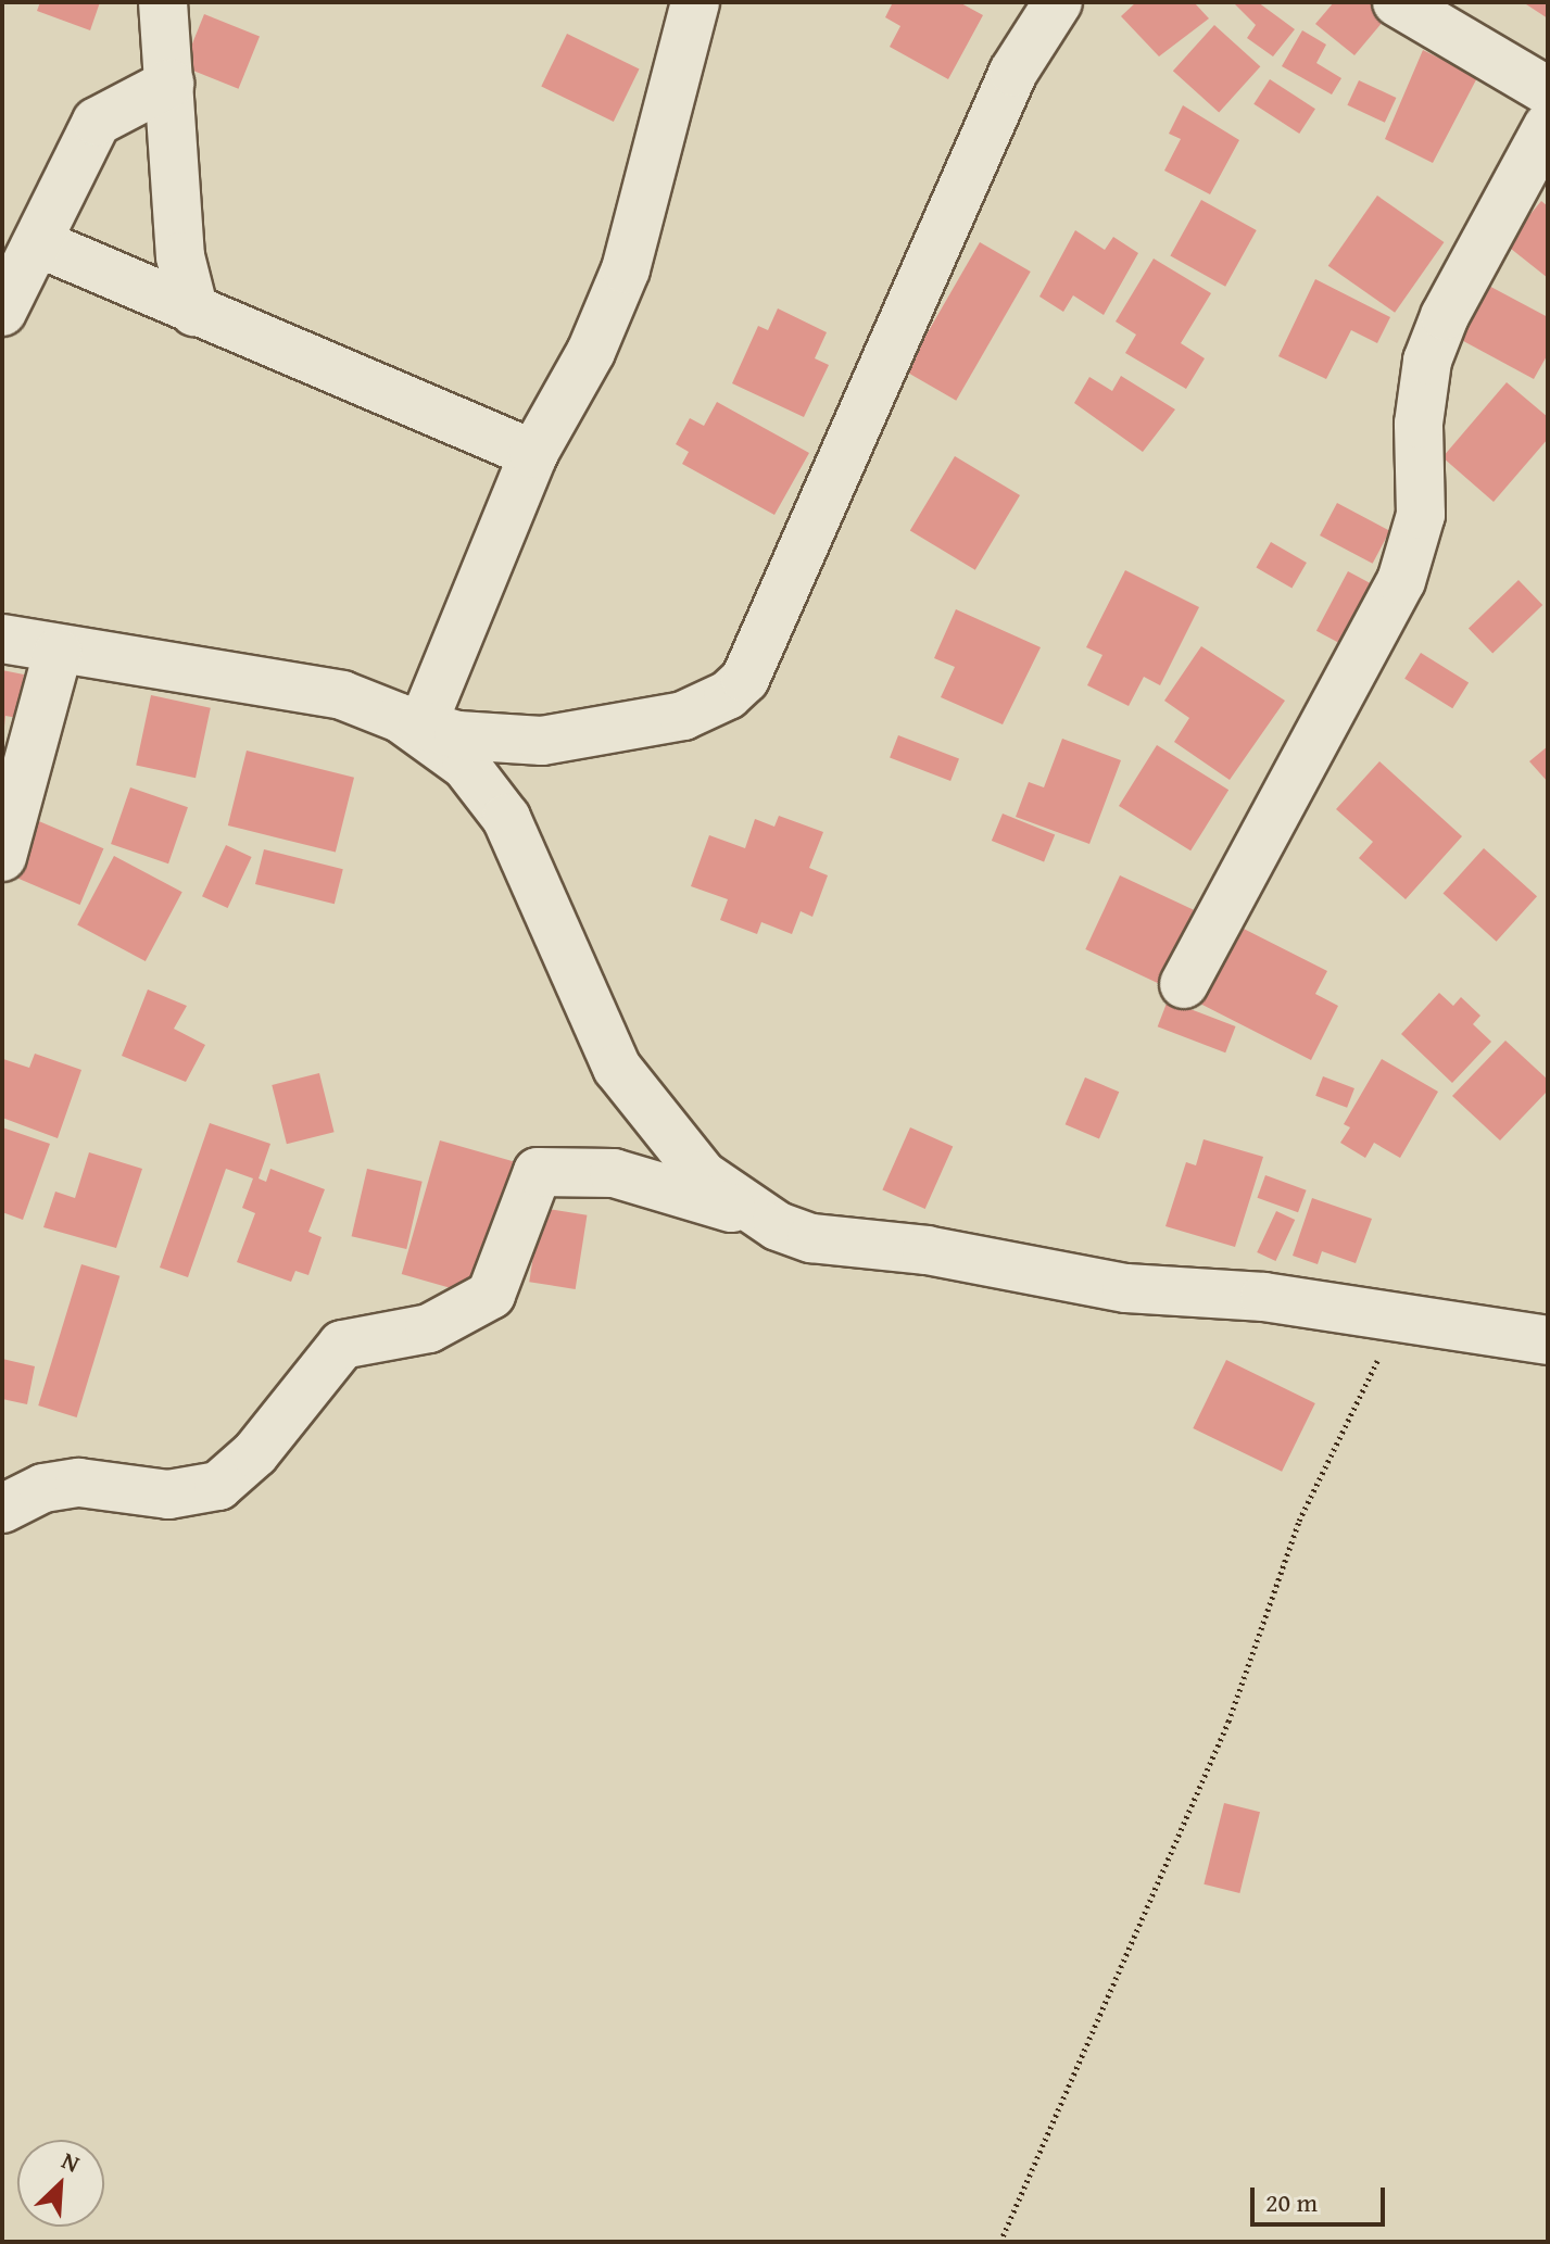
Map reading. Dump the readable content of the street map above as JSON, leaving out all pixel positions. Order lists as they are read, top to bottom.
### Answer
{
  "scale_bar": "20 m",
  "north": "top right"
}
